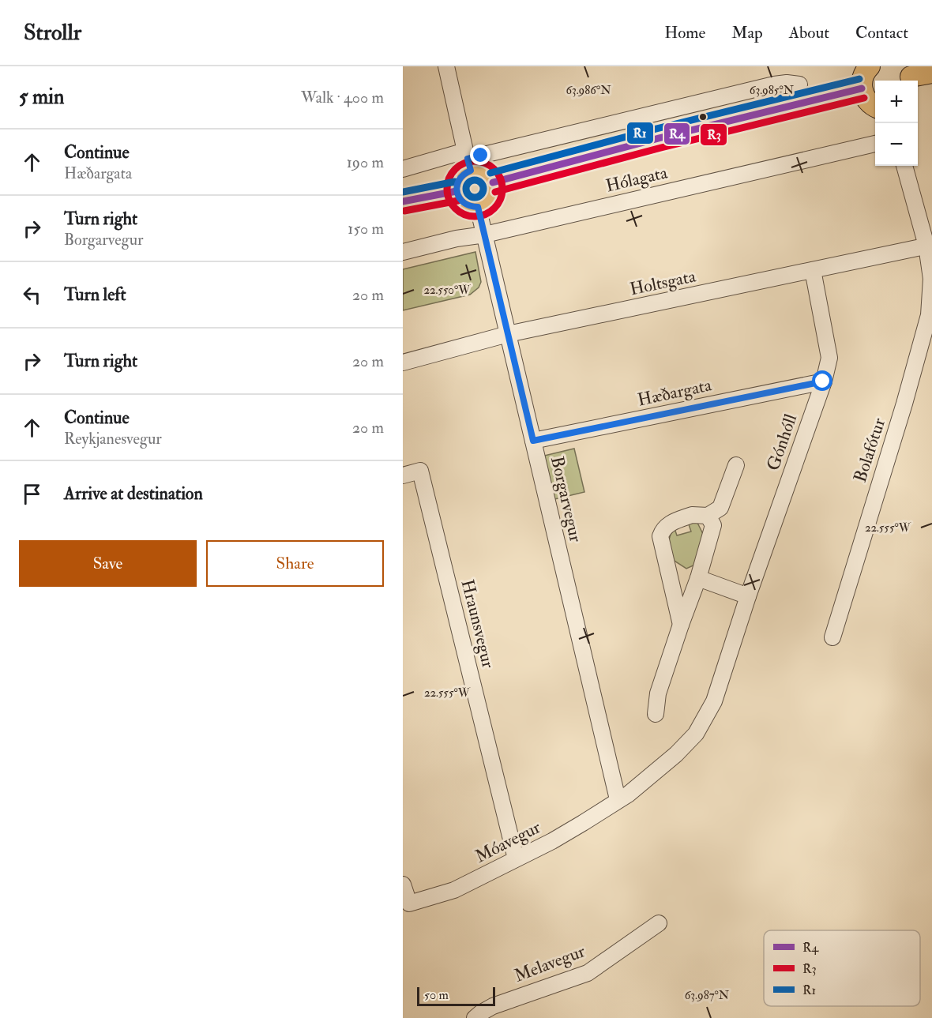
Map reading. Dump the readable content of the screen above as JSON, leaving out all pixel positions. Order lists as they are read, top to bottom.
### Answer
{
  "streets": {
    "street": [
      "Hólagata",
      "Holtsgata",
      "Hæðargata",
      "Gónhóll",
      "Bolafótur",
      "Borgarvegur",
      "Hraunsvegur",
      "Móavegur",
      "Melavegur"
    ]
  },
  "crossings": [
    ["Hólagata", "Borgarvegur"],
    ["Holtsgata", "Gónhóll"],
    ["Holtsgata", "Bolafótur"],
    ["Holtsgata", "Borgarvegur"],
    ["Hæðargata", "Gónhóll"],
    ["Hæðargata", "Borgarvegur"],
    ["Gónhóll", "Borgarvegur"],
    ["Gónhóll", "Móavegur"],
    ["Borgarvegur", "Móavegur"],
    ["Hraunsvegur", "Móavegur"]
  ],
  "lines": ["transit line R1", "transit line R4", "transit line R3"],
  "legend": ["R4", "R3", "R1"],
  "scale_bar": "50 m",
  "page": {
    "header": "Strollr",
    "nav": [
      "Home",
      "Map",
      "About",
      "Contact"
    ],
    "heading": ["5 min", "Walk · 400 m"],
    "map_buttons": ["+", "−"],
    "list": [
      ["Continue", "Hæðargata", "190 m"],
      ["Turn right", "Borgarvegur", "150 m"],
      ["Turn left", "20 m"],
      ["Turn right", "20 m"],
      ["Continue", "Reykjanesvegur", "20 m"],
      "Arrive at destination"
    ],
    "buttons": ["Save", "Share"],
    "scale": "50 m"
  },
  "coordinates": [
    "63.986°N",
    "63.985°N",
    "22.550°W",
    "22.555°W",
    "63.987°N"
  ]
}
